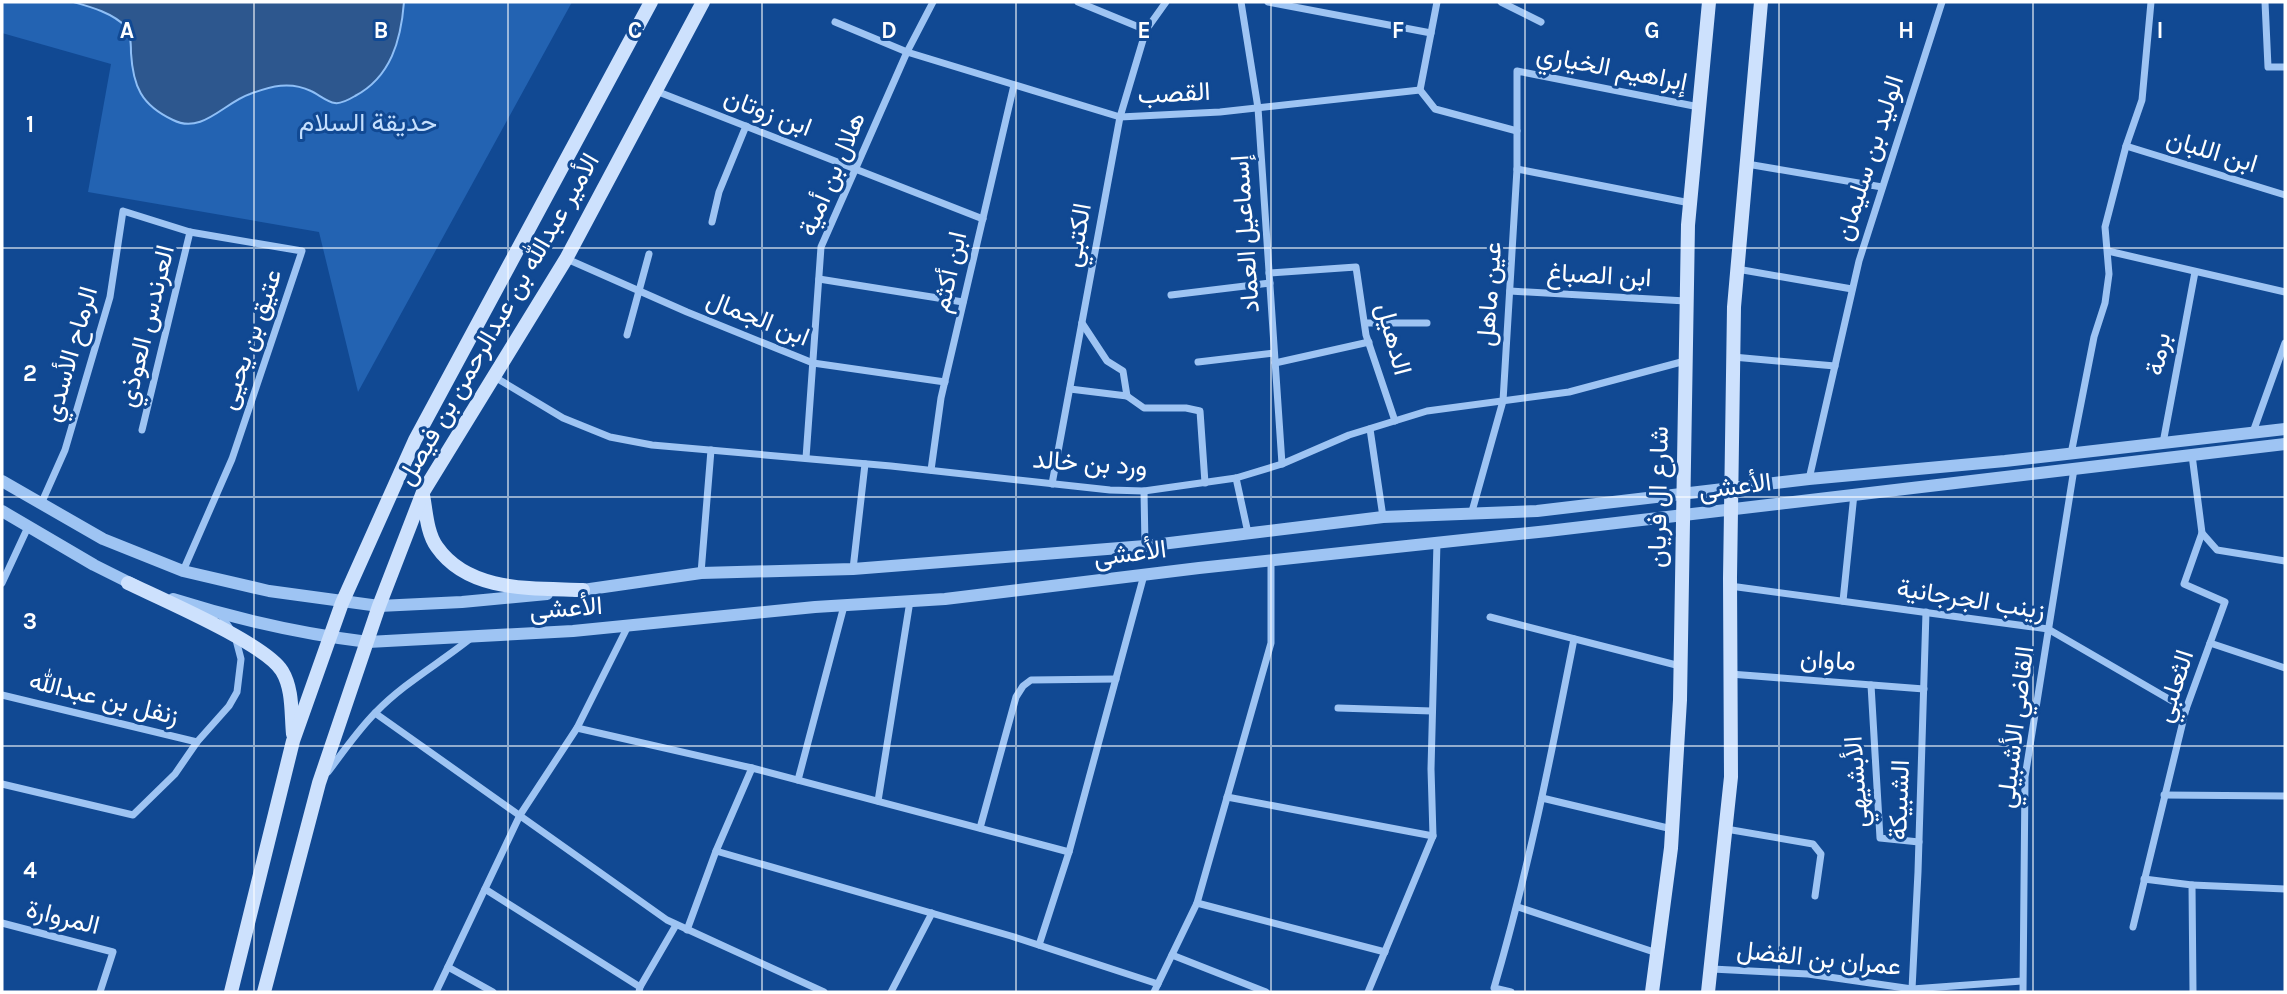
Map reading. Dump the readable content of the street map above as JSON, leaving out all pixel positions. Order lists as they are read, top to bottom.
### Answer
{
  "streets": {
    "main road": ["الأمير عبدالله بن عبدالرحمن بن فيصل", "شارع ال فريان"],
    "street": [
      "إبراهيم الخياري",
      "القصب",
      "ابن زوتان",
      "ابن اللبان",
      "الوليد بن سليمان",
      "هلال بن أمية",
      "إسماعيل العماد",
      "الكتبي",
      "ابن أكثم",
      "ابن الصباغ",
      "عين ماهل",
      "ابن الجمال",
      "العرندس العوذي",
      "عتيق بن يحيى",
      "الدهيل",
      "الرماح الأسدي",
      "برمة",
      "ورد بن خالد",
      "الأعشى",
      "زينب الجرجانية",
      "ماوان",
      "الثعلبي",
      "زنفل بن عبدالله",
      "القاضي الأشبيلي",
      "الأبشيهي",
      "الشبيكة",
      "المروارة",
      "عمران بن الفضل"
    ]
  },
  "crossings": [
    ["إبراهيم الخياري", "عين ماهل"],
    ["إبراهيم الخياري", "شارع ال فريان"],
    ["القصب", "هلال بن أمية"],
    ["القصب", "إسماعيل العماد"],
    ["القصب", "الكتبي"],
    ["القصب", "ابن أكثم"],
    ["ابن زوتان", "هلال بن أمية"],
    ["ابن زوتان", "ابن أكثم"],
    ["ابن زوتان", "الأمير عبدالله بن عبدالرحمن بن فيصل"],
    ["الوليد بن سليمان", "الأعشى"],
    ["هلال بن أمية", "ابن الجمال"],
    ["هلال بن أمية", "ورد بن خالد"],
    ["إسماعيل العماد", "الدهيل"],
    ["إسماعيل العماد", "ورد بن خالد"],
    ["الكتبي", "ورد بن خالد"],
    ["ابن أكثم", "ابن الجمال"],
    ["ابن أكثم", "ورد بن خالد"],
    ["ابن الصباغ", "عين ماهل"],
    ["ابن الصباغ", "شارع ال فريان"],
    ["عين ماهل", "ورد بن خالد"],
    ["عين ماهل", "الأعشى"],
    ["ابن الجمال", "الأمير عبدالله بن عبدالرحمن بن فيصل"],
    ["الأمير عبدالله بن عبدالرحمن بن فيصل", "ورد بن خالد"],
    ["الأمير عبدالله بن عبدالرحمن بن فيصل", "الأعشى"],
    ["العرندس العوذي", "عتيق بن يحيى"],
    ["عتيق بن يحيى", "الرماح الأسدي"],
    ["عتيق بن يحيى", "الأعشى"],
    ["الدهيل", "ورد بن خالد"],
    ["الرماح الأسدي", "الأعشى"],
    ["برمة", "الأعشى"],
    ["ورد بن خالد", "شارع ال فريان"],
    ["الأعشى", "شارع ال فريان"],
    ["الأعشى", "القاضي الأشبيلي"],
    ["زينب الجرجانية", "الثعلبي"],
    ["زينب الجرجانية", "القاضي الأشبيلي"],
    ["زينب الجرجانية", "الشبيكة"],
    ["ماوان", "الأبشيهي"],
    ["ماوان", "الشبيكة"],
    ["القاضي الأشبيلي", "عمران بن الفضل"],
    ["الأبشيهي", "الشبيكة"],
    ["الشبيكة", "عمران بن الفضل"]
  ],
  "parks": ["حديقة السلام"],
  "grid": {
    "columns": [
      "A",
      "B",
      "C",
      "D",
      "E",
      "F",
      "G",
      "H",
      "I"
    ],
    "rows": [
      "1",
      "2",
      "3",
      "4"
    ]
  }
}
